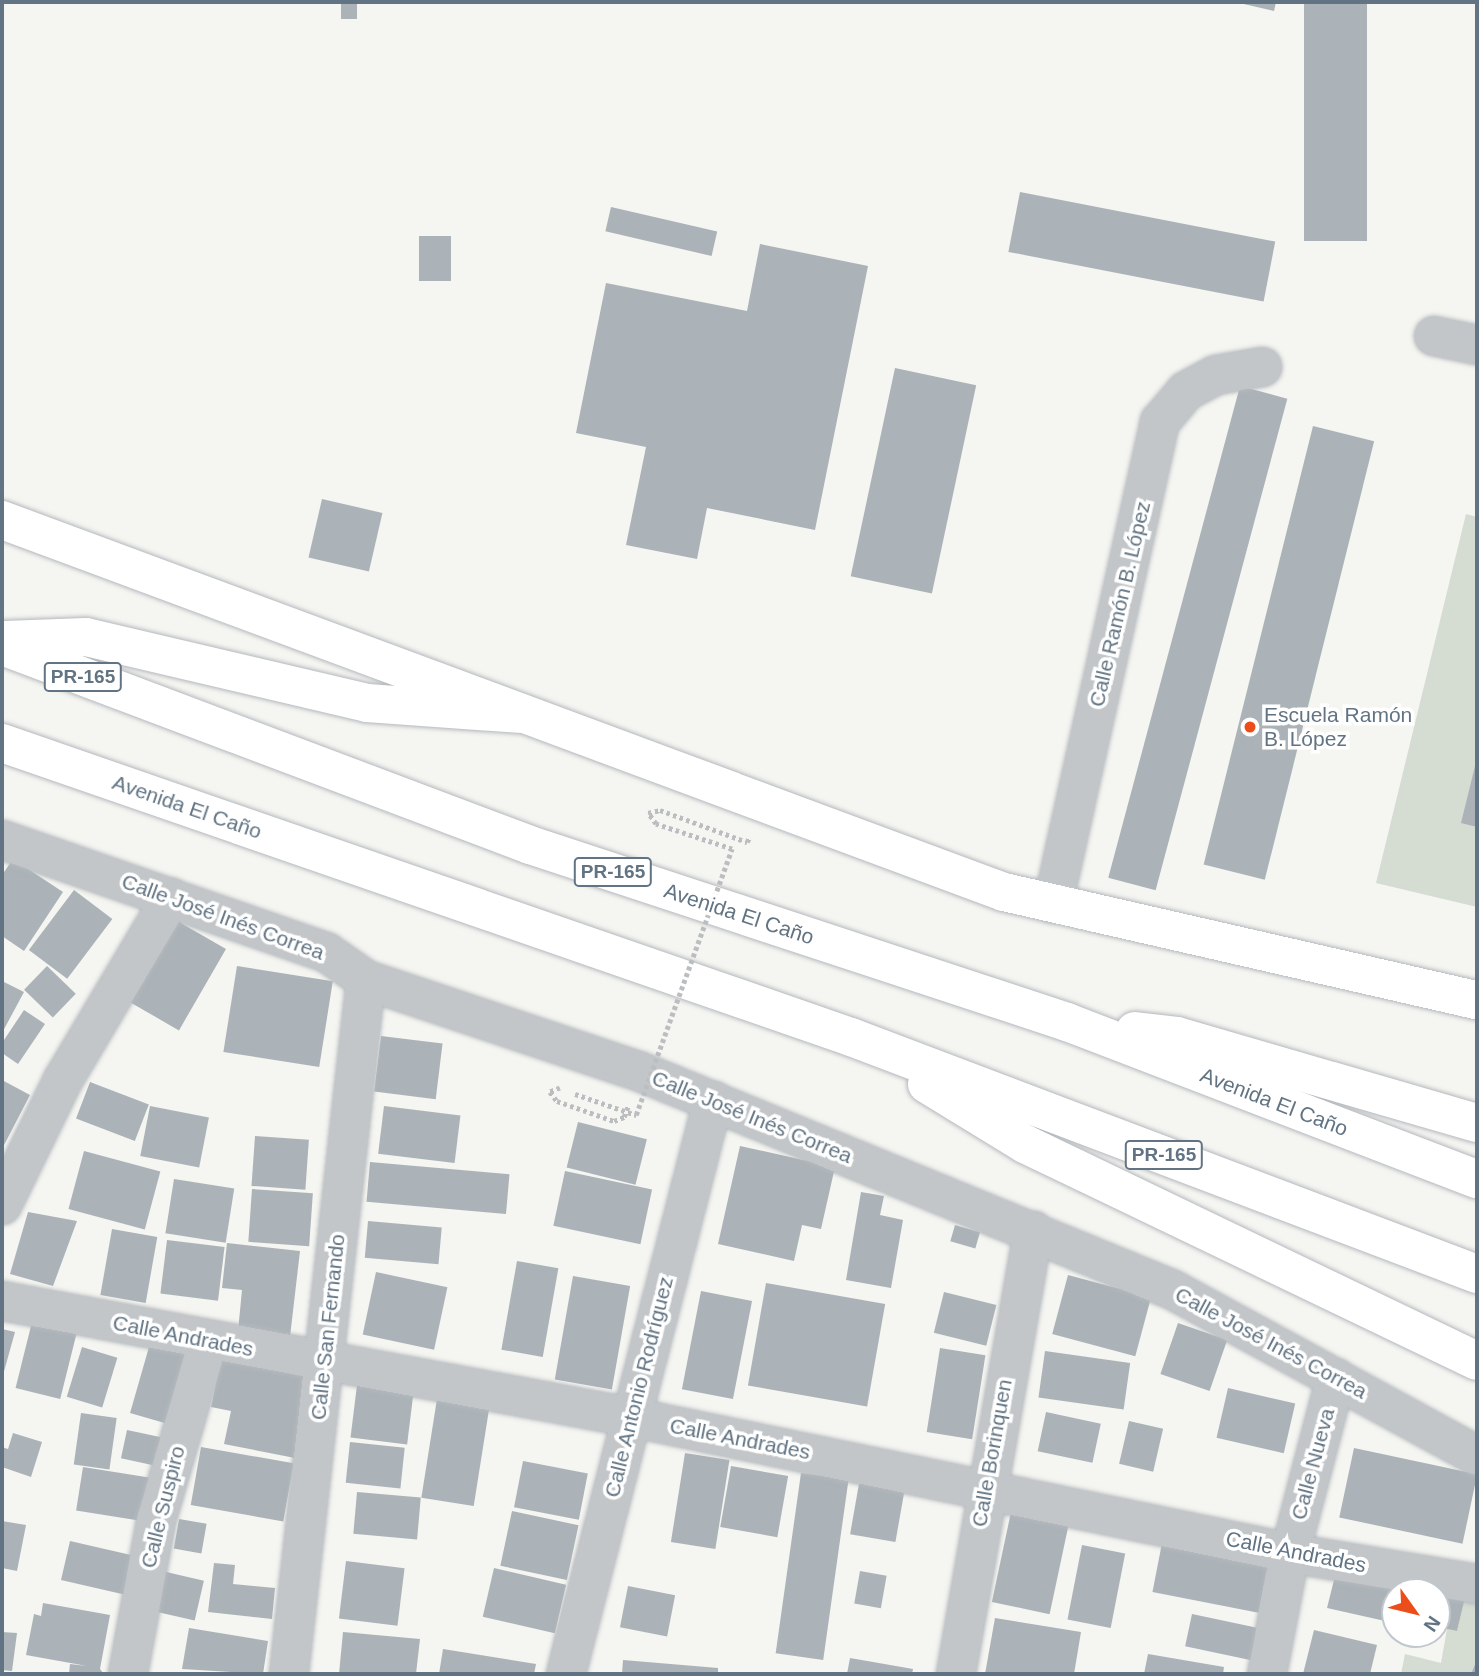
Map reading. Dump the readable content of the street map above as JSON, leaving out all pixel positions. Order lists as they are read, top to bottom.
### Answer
{
  "streets": {
    "main road": ["PR-165", "Avenida El Caño"],
    "street": [
      "Calle Ramón B. López",
      "Calle José Inés Correa",
      "Calle San Fernando",
      "Calle Andrades",
      "Calle Antonio Rodríguez",
      "Calle Borinquen",
      "Calle Nueva",
      "Calle Suspiro"
    ]
  },
  "crossings": [
    ["Calle José Inés Correa", "Calle San Fernando"],
    ["Calle José Inés Correa", "Calle Antonio Rodríguez"],
    ["Calle José Inés Correa", "Calle Borinquen"],
    ["Calle José Inés Correa", "Calle Nueva"],
    ["Calle San Fernando", "Calle Andrades"],
    ["Calle Andrades", "Calle Antonio Rodríguez"],
    ["Calle Andrades", "Calle Borinquen"],
    ["Calle Andrades", "Calle Nueva"],
    ["Calle Andrades", "Calle Suspiro"]
  ],
  "places": ["Escuela Ramón B. López"],
  "north": "bottom right"
}
